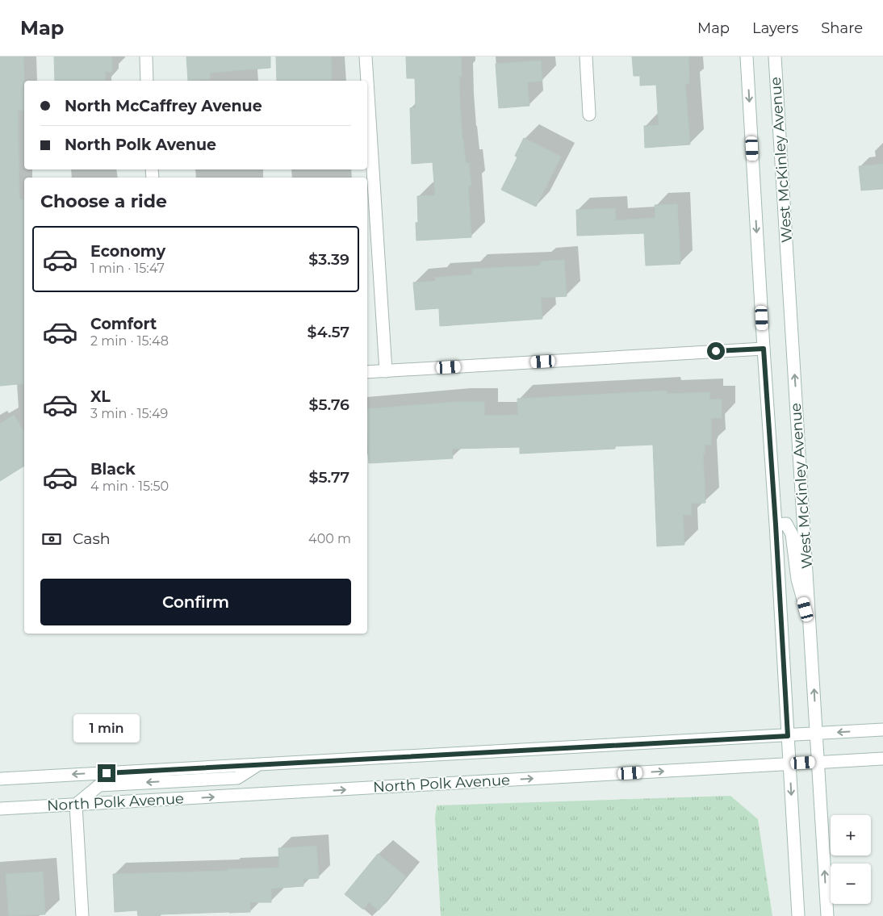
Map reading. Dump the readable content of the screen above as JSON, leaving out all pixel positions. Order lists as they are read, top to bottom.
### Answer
{
  "streets": {
    "street": ["West McKinley Avenue", "North Polk Avenue"]
  },
  "crossings": [
    ["West McKinley Avenue", "North Polk Avenue"]
  ],
  "page": {
    "header": "Map",
    "nav": ["Map", "Layers", "Share"],
    "banner": ["North McCaffrey Avenue", "North Polk Avenue"],
    "heading": "Choose a ride",
    "list": [
      {
        "name": "Economy",
        "note": "1 min · 15:47",
        "value": "$3.39"
      },
      {
        "name": "Comfort",
        "note": "2 min · 15:48",
        "value": "$4.57"
      },
      {
        "name": "XL",
        "note": "3 min · 15:49",
        "value": "$5.76"
      },
      {
        "name": "Black",
        "note": "4 min · 15:50",
        "value": "$5.77"
      }
    ],
    "pay": ["Cash", "400 m"],
    "buttons": "Confirm",
    "bubble": "1 min",
    "map_buttons": ["+", "−"]
  }
}
